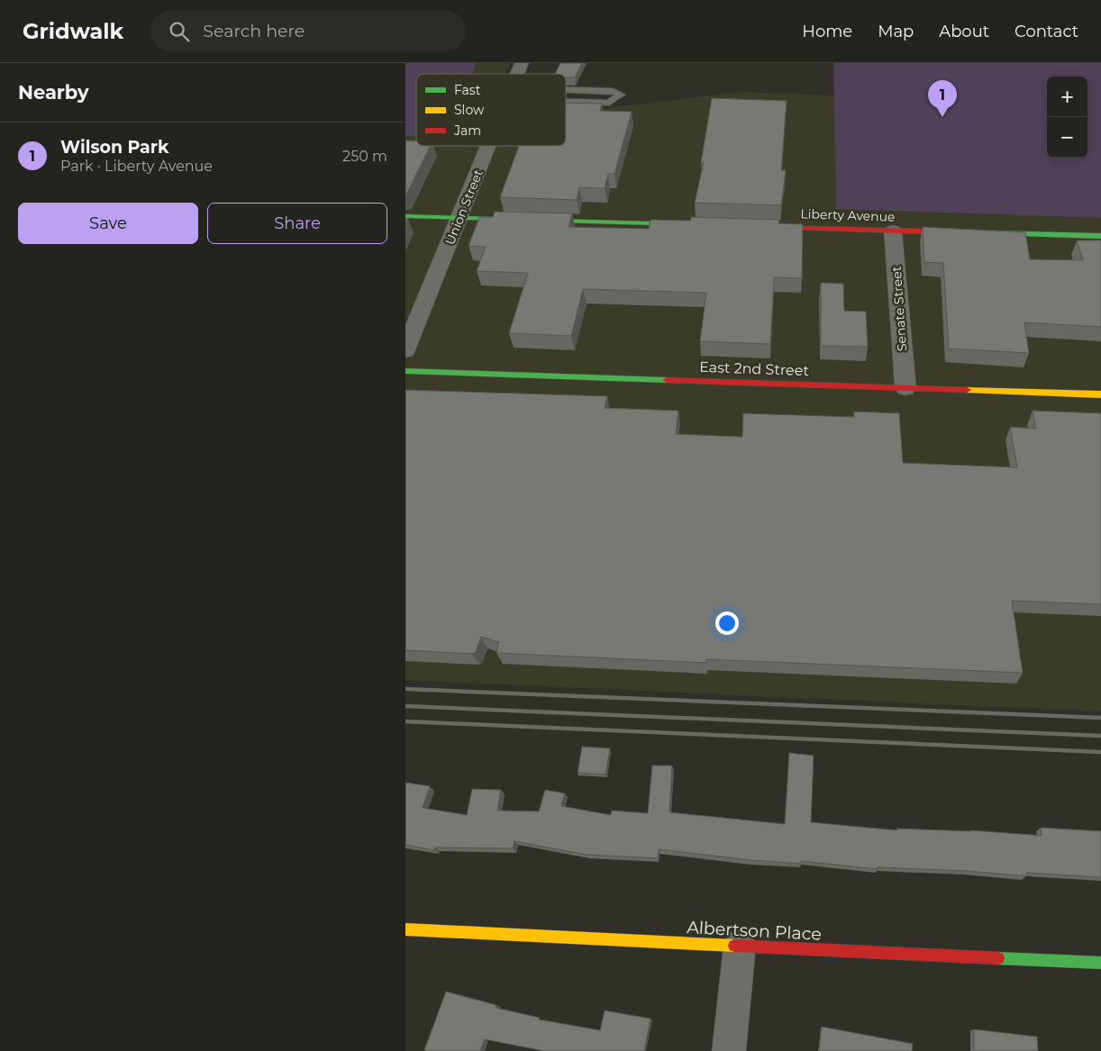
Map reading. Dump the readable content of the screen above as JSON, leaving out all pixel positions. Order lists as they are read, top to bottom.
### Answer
{
  "streets": {
    "street": [
      "Union Street",
      "Liberty Avenue",
      "Senate Street",
      "East 2nd Street",
      "Albertson Place"
    ]
  },
  "crossings": [
    ["Liberty Avenue", "Senate Street"],
    ["Senate Street", "East 2nd Street"]
  ],
  "legend": ["Fast", "Slow", "Jam"],
  "page": {
    "header": "Gridwalk",
    "search": "Search here",
    "nav": [
      "Home",
      "Map",
      "About",
      "Contact"
    ],
    "heading": "Nearby",
    "map_buttons": ["+", "−"],
    "pins": "1",
    "list": [
      {
        "mark": "1",
        "name": "Wilson Park",
        "note": "Park · Liberty Avenue",
        "value": "250 m"
      }
    ],
    "buttons": ["Save", "Share"]
  }
}
